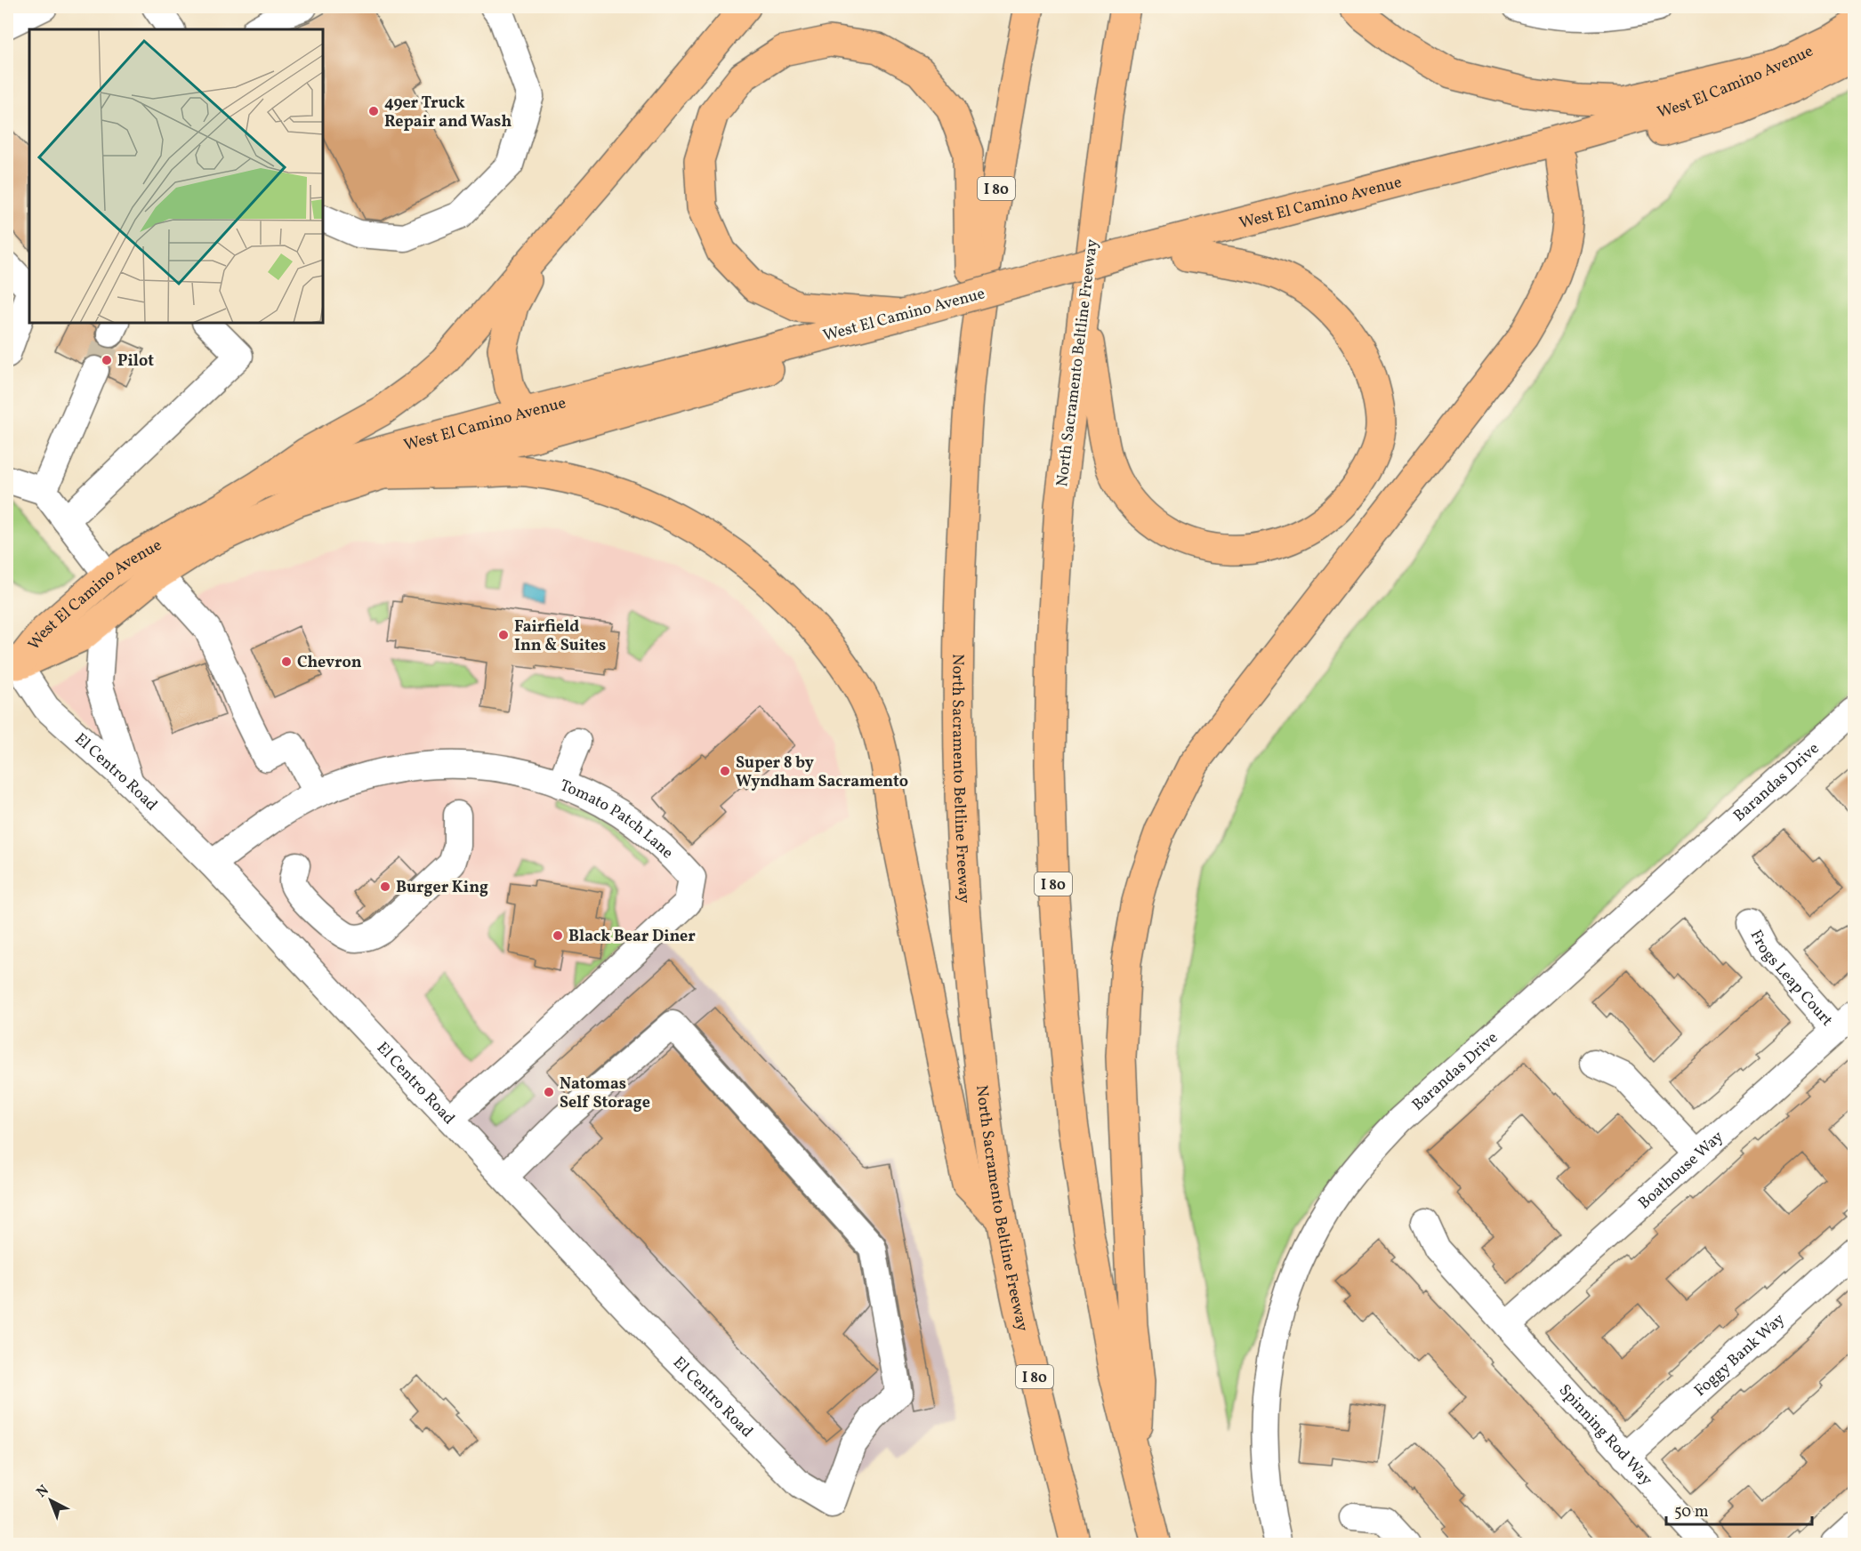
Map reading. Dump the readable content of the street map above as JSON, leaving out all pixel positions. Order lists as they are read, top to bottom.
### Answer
{
  "streets": {
    "main road": ["West El Camino Avenue", "I 80", "North Sacramento Beltline Freeway"],
    "street": [
      "El Centro Road",
      "Barandas Drive",
      "Tomato Patch Lane",
      "Frogs Leap Court",
      "Boathouse Way",
      "Foggy Bank Way",
      "Spinning Rod Way"
    ]
  },
  "crossings": [
    ["West El Camino Avenue", "El Centro Road"],
    ["El Centro Road", "Tomato Patch Lane"],
    ["Frogs Leap Court", "Boathouse Way"],
    ["Boathouse Way", "Spinning Rod Way"],
    ["Foggy Bank Way", "Spinning Rod Way"]
  ],
  "places": [
    "49er Truck Repair and Wash",
    "Pilot",
    "Fairfield Inn & Suites",
    "Chevron",
    "Super 8 by Wyndham Sacramento",
    "Burger King",
    "Black Bear Diner",
    "Natomas Self Storage"
  ],
  "scale_bar": "50 m",
  "north": "top left"
}
